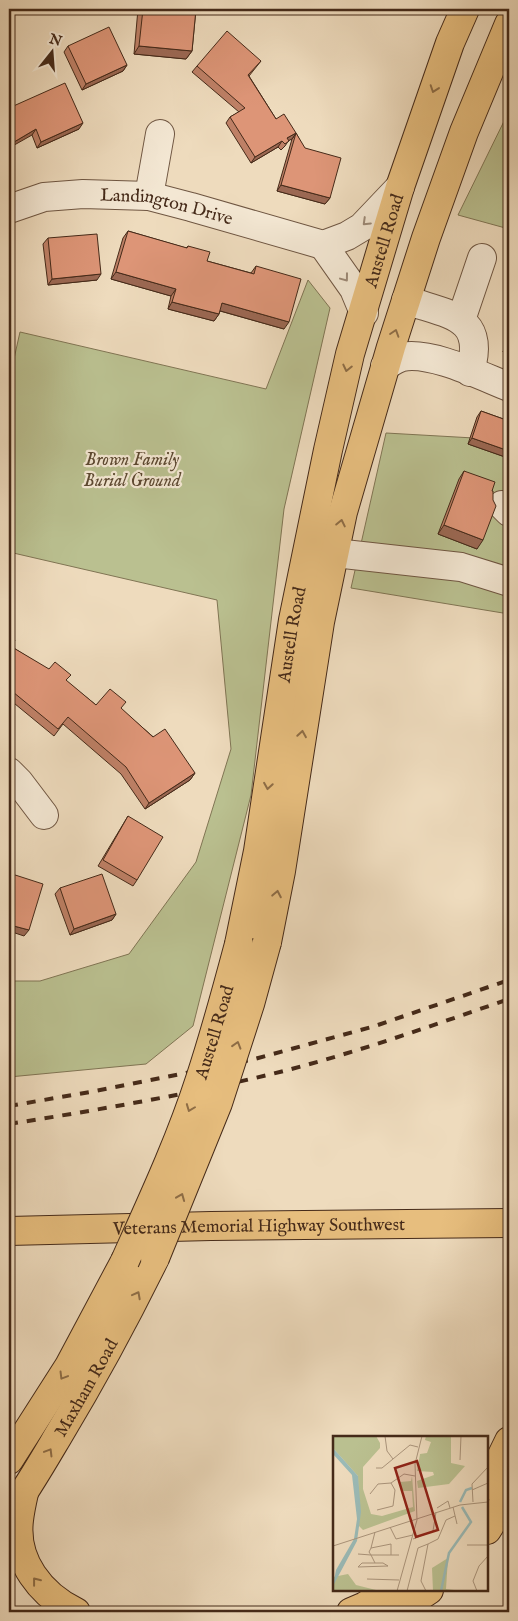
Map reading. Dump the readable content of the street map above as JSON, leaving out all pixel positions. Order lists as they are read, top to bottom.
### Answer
{
  "streets": {
    "main road": ["Austell Road", "Veterans Memorial Highway Southwest", "Maxham Road"],
    "street": ["Landington Drive"]
  },
  "crossings": [
    ["Austell Road", "Maxham Road"]
  ],
  "parks": ["Brown Family Burial Ground"],
  "north": "top"
}
